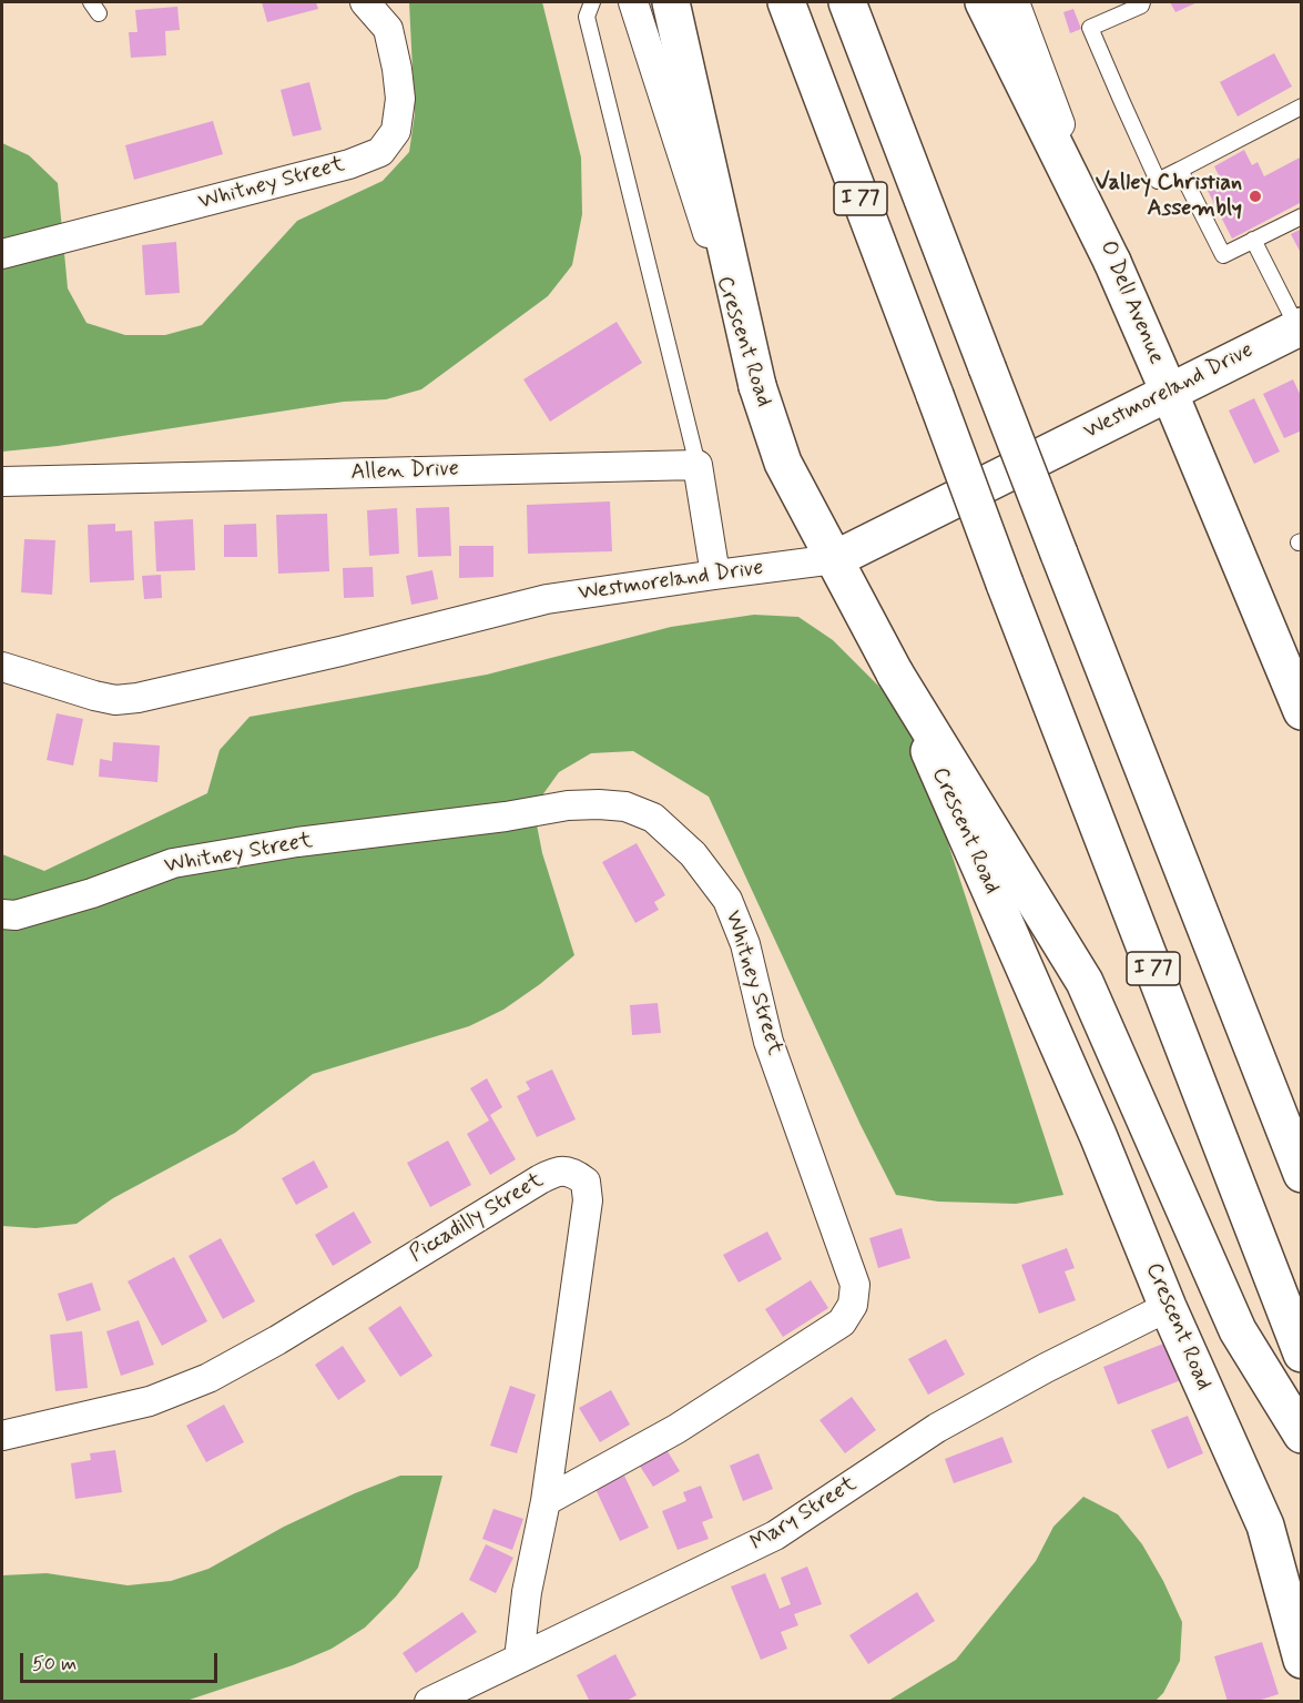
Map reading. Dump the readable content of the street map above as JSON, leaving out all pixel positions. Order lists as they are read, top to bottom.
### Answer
{
  "streets": {
    "main road": [
      "I 77",
      "O Dell Avenue",
      "Crescent Road",
      "Westmoreland Drive"
    ],
    "street": [
      "Whitney Street",
      "Allen Drive",
      "Piccadilly Street",
      "Mary Street"
    ]
  },
  "crossings": [
    ["Whitney Street", "Piccadilly Street"],
    ["O Dell Avenue", "Westmoreland Drive"],
    ["Crescent Road", "Westmoreland Drive"],
    ["Crescent Road", "Mary Street"],
    ["Piccadilly Street", "Mary Street"]
  ],
  "places": ["Valley Christian Assembly"],
  "scale_bar": "50 m"
}
